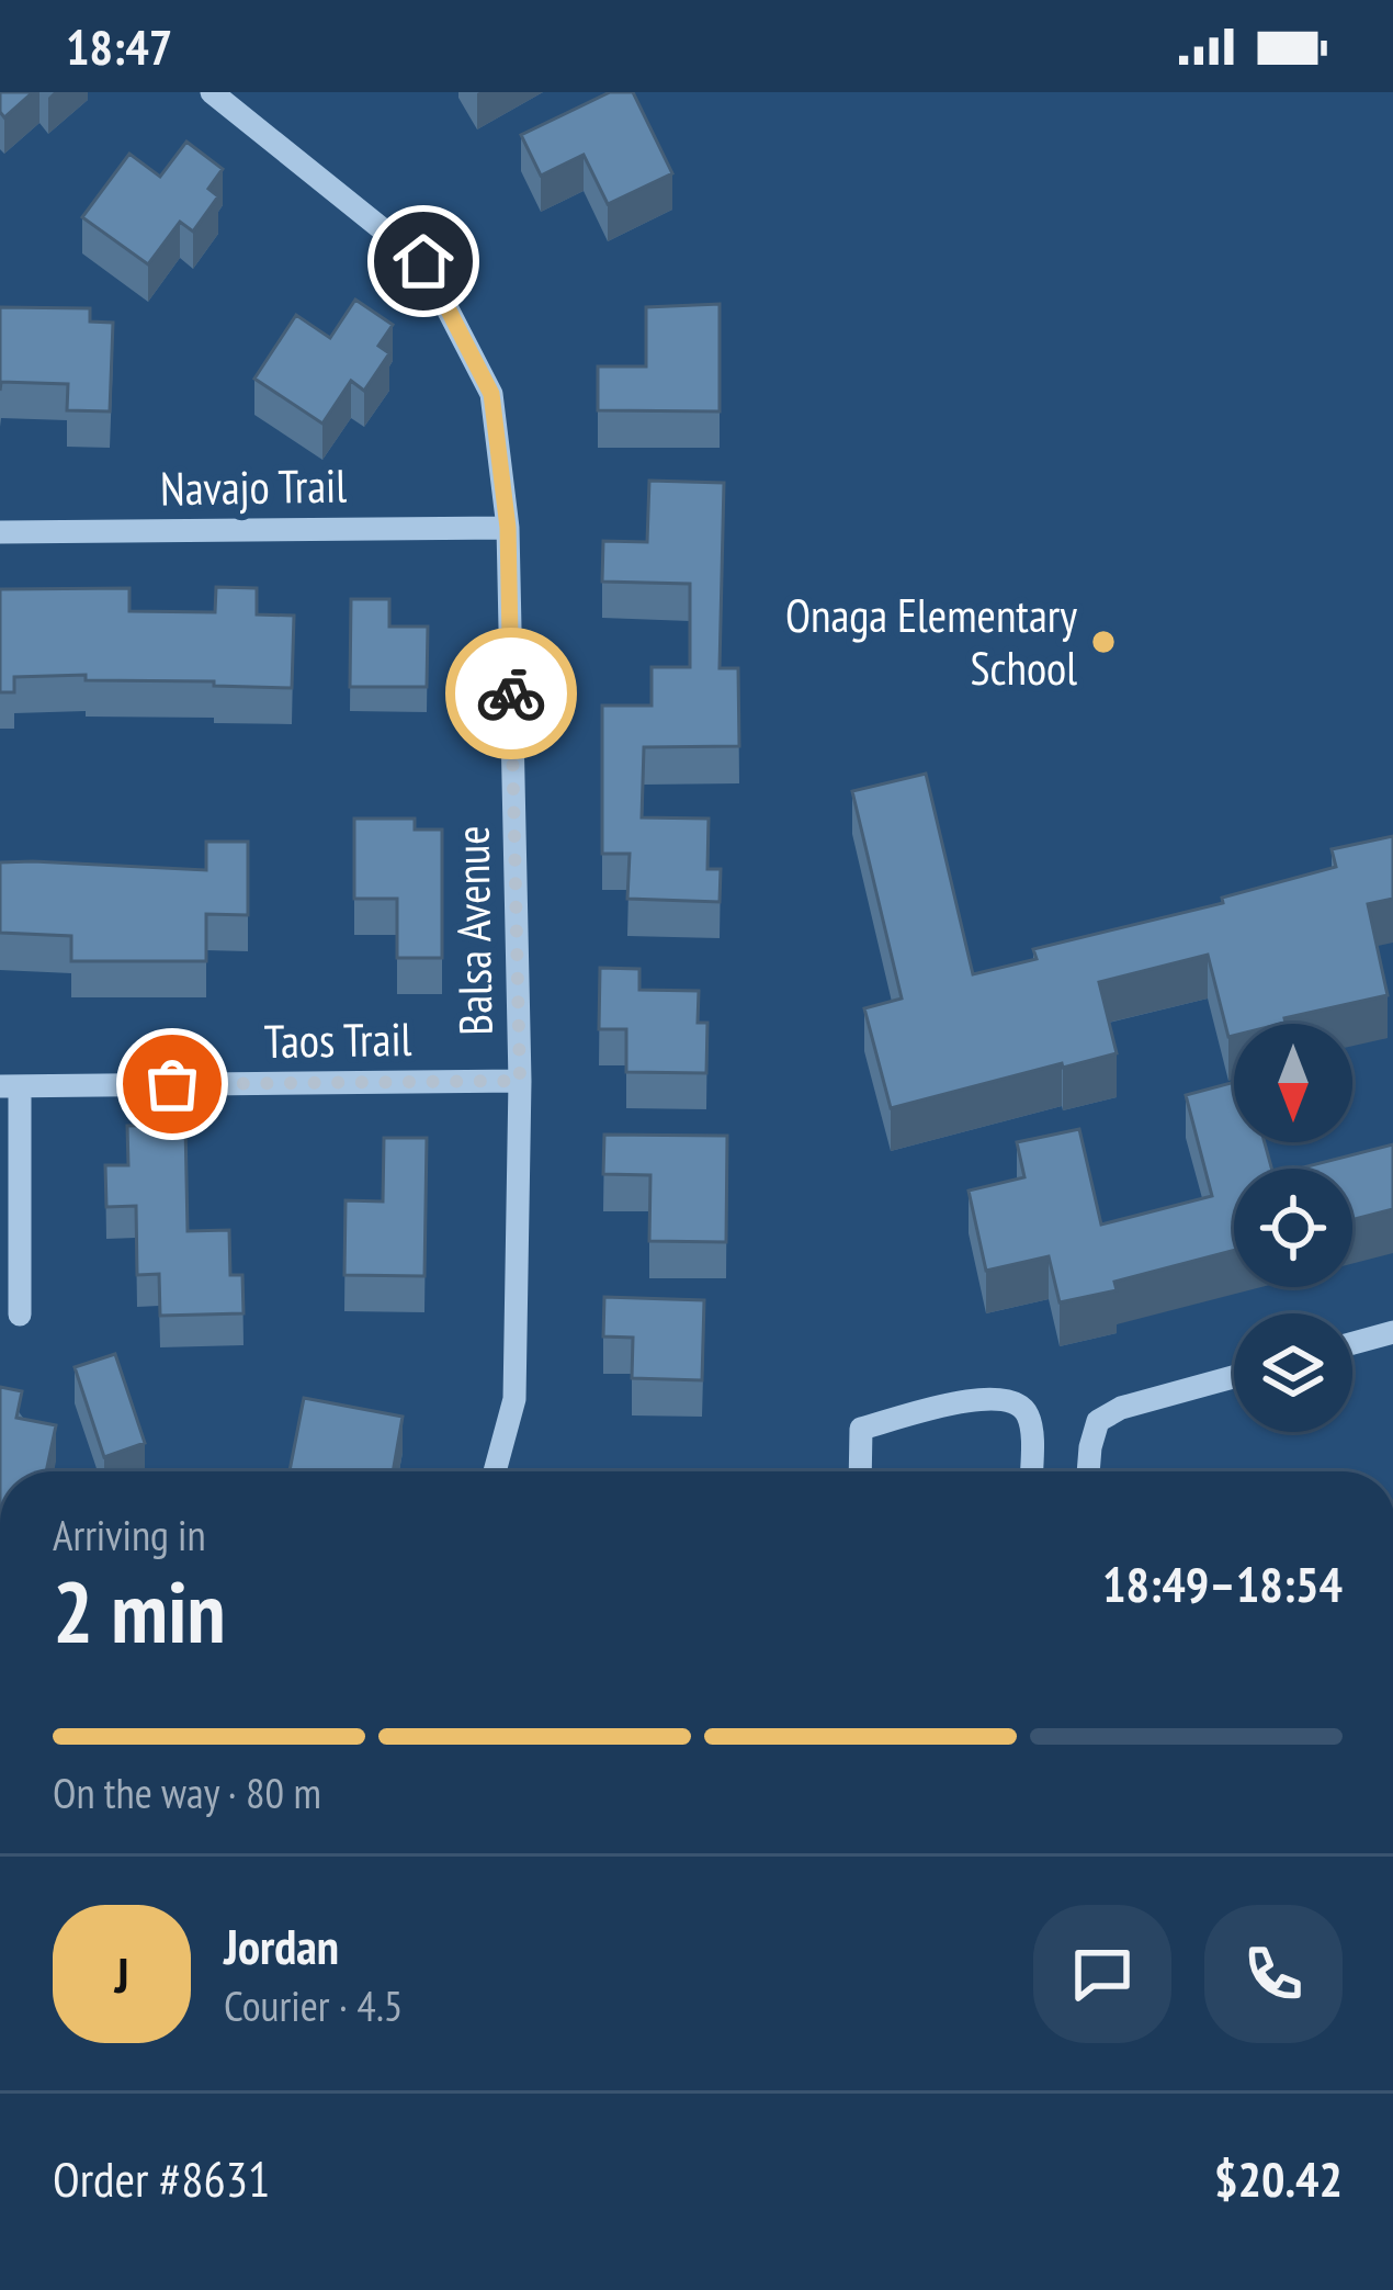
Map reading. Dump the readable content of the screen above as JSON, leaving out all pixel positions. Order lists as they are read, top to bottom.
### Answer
{
  "streets": {
    "street": ["Navajo Trail", "Balsa Avenue", "Taos Trail"]
  },
  "crossings": [
    ["Navajo Trail", "Balsa Avenue"],
    ["Balsa Avenue", "Taos Trail"]
  ],
  "places": ["Onaga Elementary School"],
  "north": "bottom",
  "page": {
    "status": "18:47",
    "heading": ["2 min", "Arriving in", "18:49–18:54"],
    "panel": [
      "Jordan",
      "Courier · 4.5",
      "Order #8631",
      "$20.42"
    ],
    "bar": "On the way · 80 m",
    "round": "J"
  }
}
